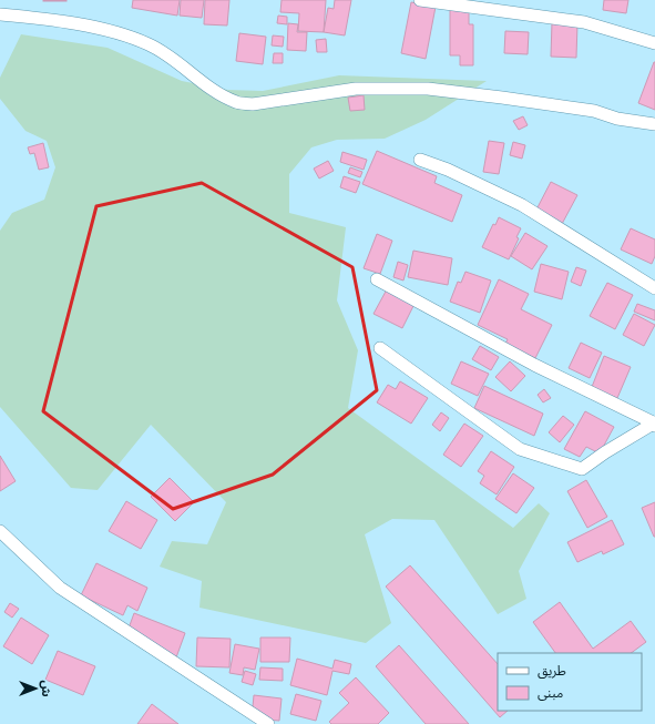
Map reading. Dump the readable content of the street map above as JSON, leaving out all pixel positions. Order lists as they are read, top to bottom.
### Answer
{
  "legend": ["طريق", "مبنى"],
  "north": "right"
}
